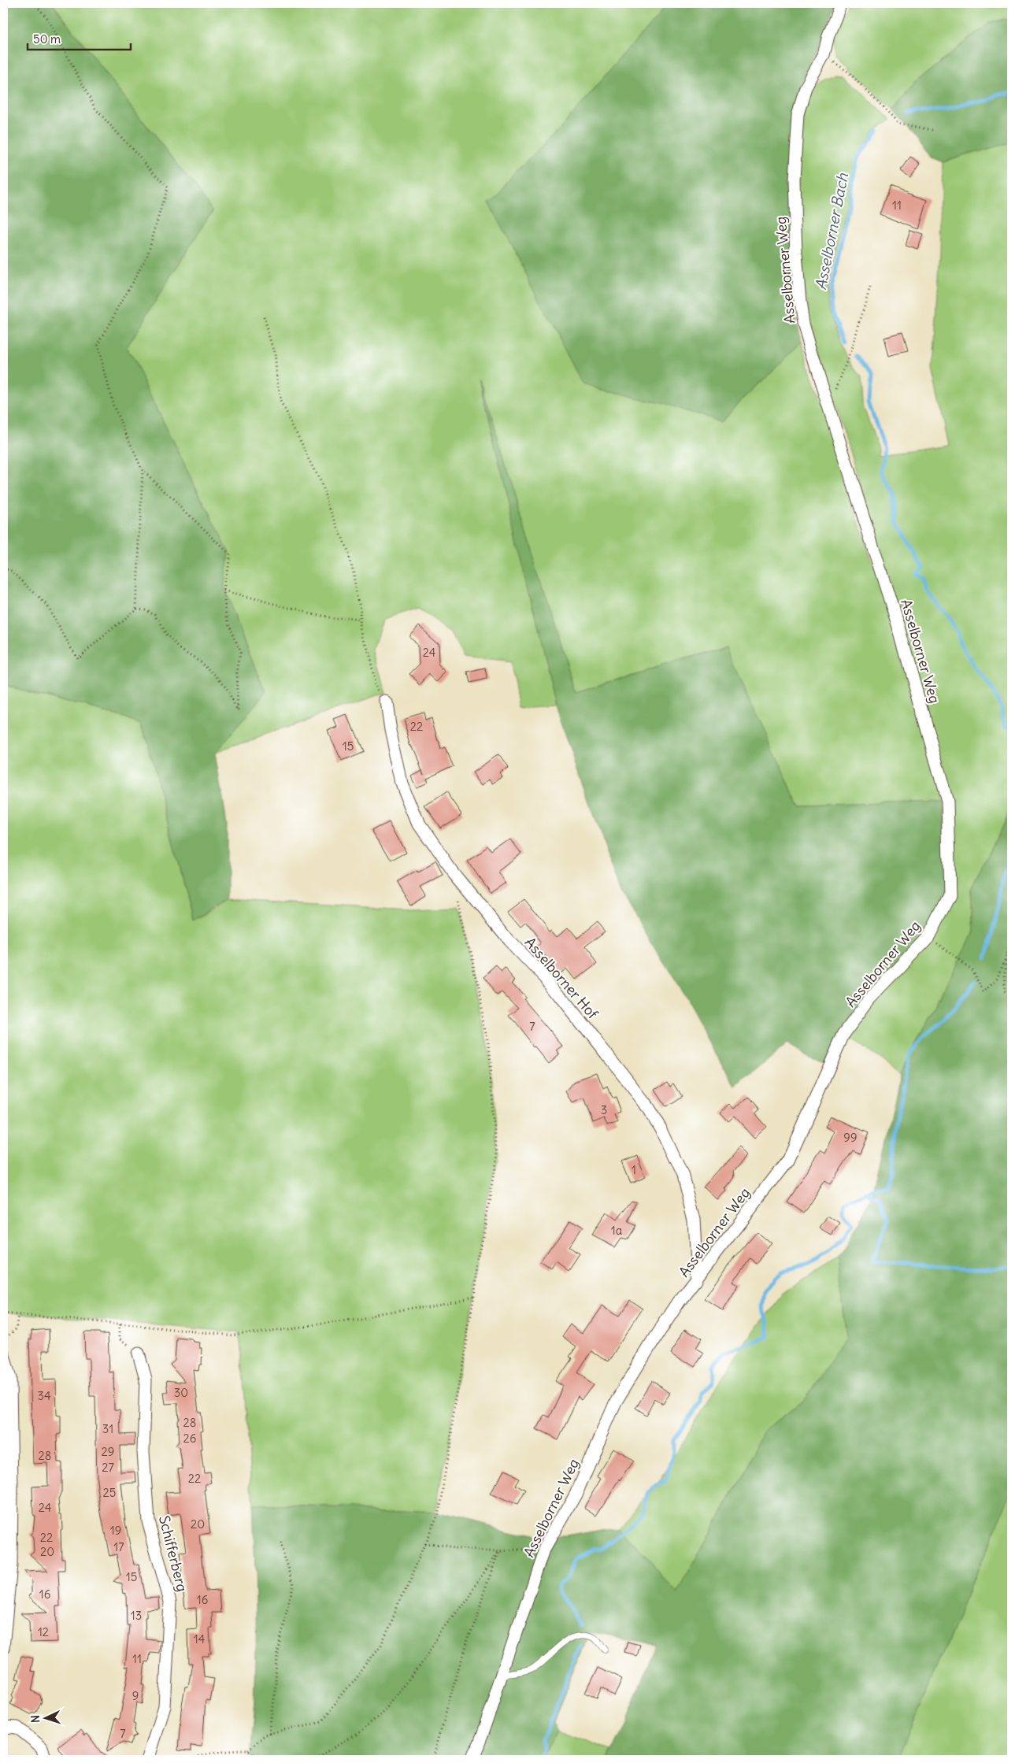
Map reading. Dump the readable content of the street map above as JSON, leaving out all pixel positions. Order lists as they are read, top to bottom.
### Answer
{
  "streets": {
    "street": ["Asselborner Weg", "Asselborner Hof", "Schifferberg"]
  },
  "crossings": [
    ["Asselborner Weg", "Asselborner Hof"]
  ],
  "water": ["Asselborner Bach"],
  "house_numbers": [
    "11",
    "24",
    "22",
    "15",
    "7",
    "3",
    "99",
    "1",
    "1a",
    "30",
    "34",
    "28",
    "31",
    "26",
    "29",
    "28",
    "27",
    "22",
    "25",
    "24",
    "20",
    "19",
    "22",
    "17",
    "20",
    "15",
    "16",
    "16",
    "13",
    "12",
    "14",
    "11",
    "9",
    "7"
  ],
  "scale_bar": "50 m",
  "north": "left"
}
